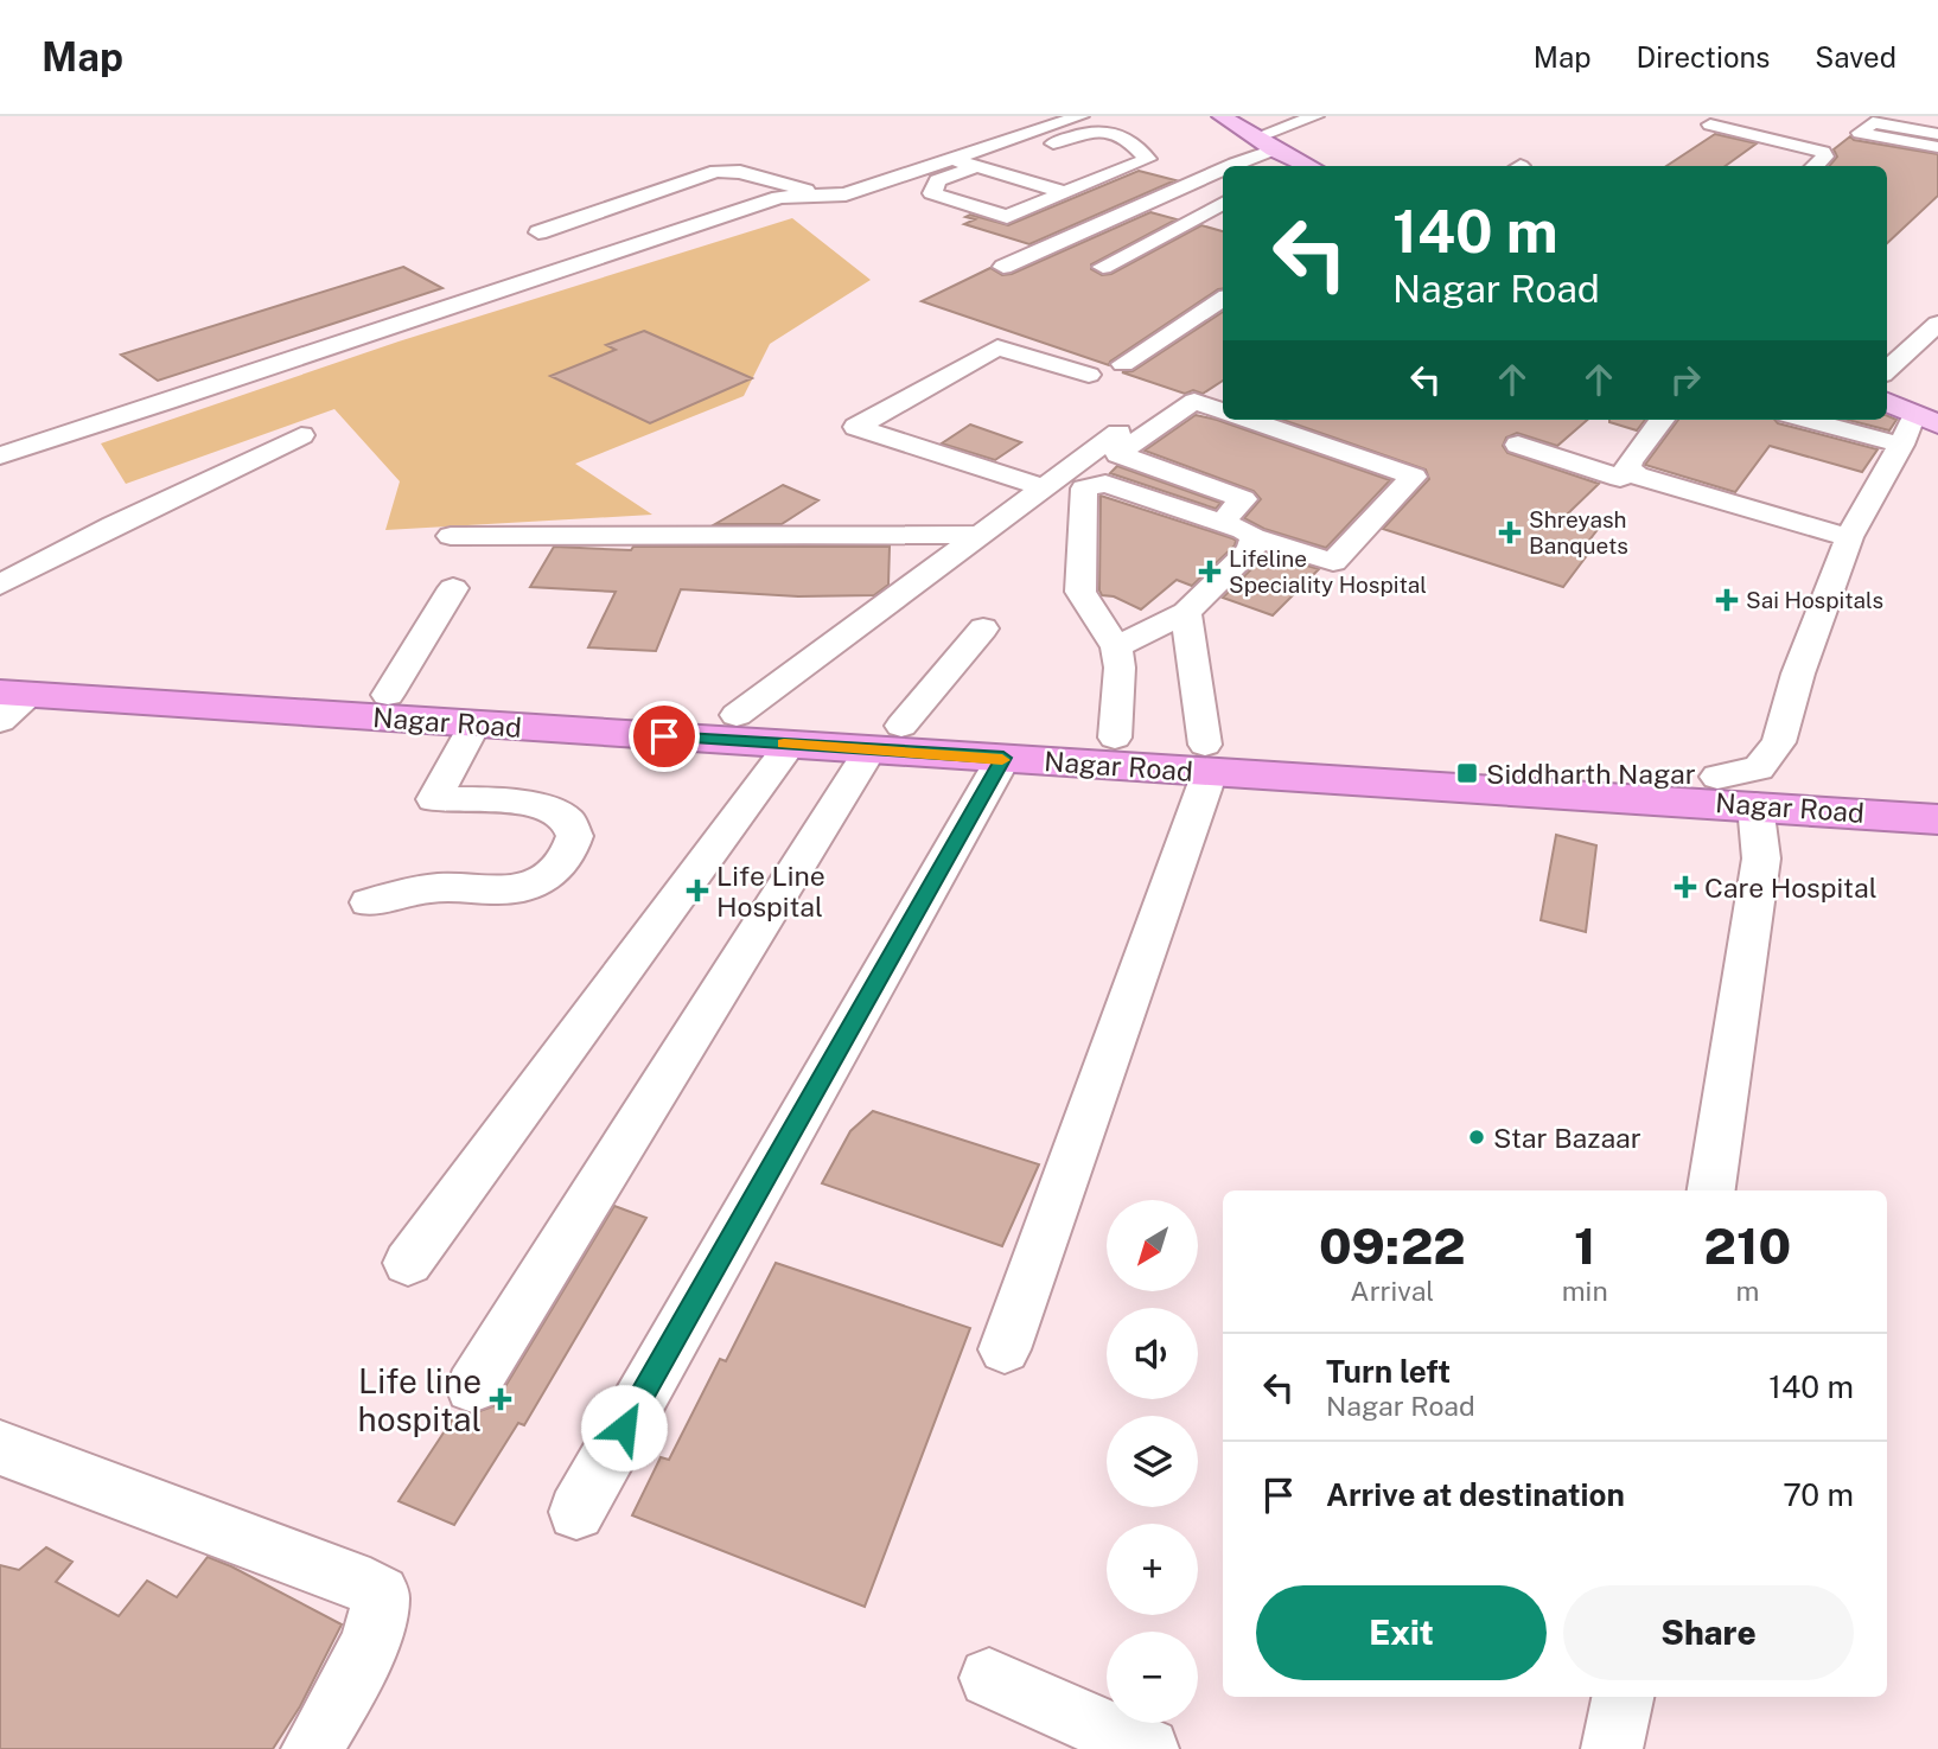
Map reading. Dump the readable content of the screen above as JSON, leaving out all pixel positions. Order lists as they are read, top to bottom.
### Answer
{
  "streets": {
    "highway": ["Nagar Road"]
  },
  "places": {
    "health": [
      "Shreyash Banquets",
      "Lifeline Speciality Hospital",
      "Sai Hospitals",
      "Care Hospital",
      "Life Line Hospital",
      "Life line hospital"
    ],
    "transit": ["Siddharth Nagar"],
    "other": ["Star Bazaar"]
  },
  "north": "bottom left",
  "page": {
    "header": "Map",
    "nav": ["Map", "Directions", "Saved"],
    "turn": ["140 m", "Nagar Road"],
    "eta": [
      "09:22",
      "Arrival",
      "1",
      "min",
      "210",
      "m"
    ],
    "map_buttons": ["+", "−"],
    "list": [
      {
        "name": "Turn left",
        "note": "Nagar Road",
        "value": "140 m"
      },
      {
        "name": "Arrive at destination",
        "value": "70 m"
      }
    ],
    "buttons": ["Exit", "Share"]
  }
}
